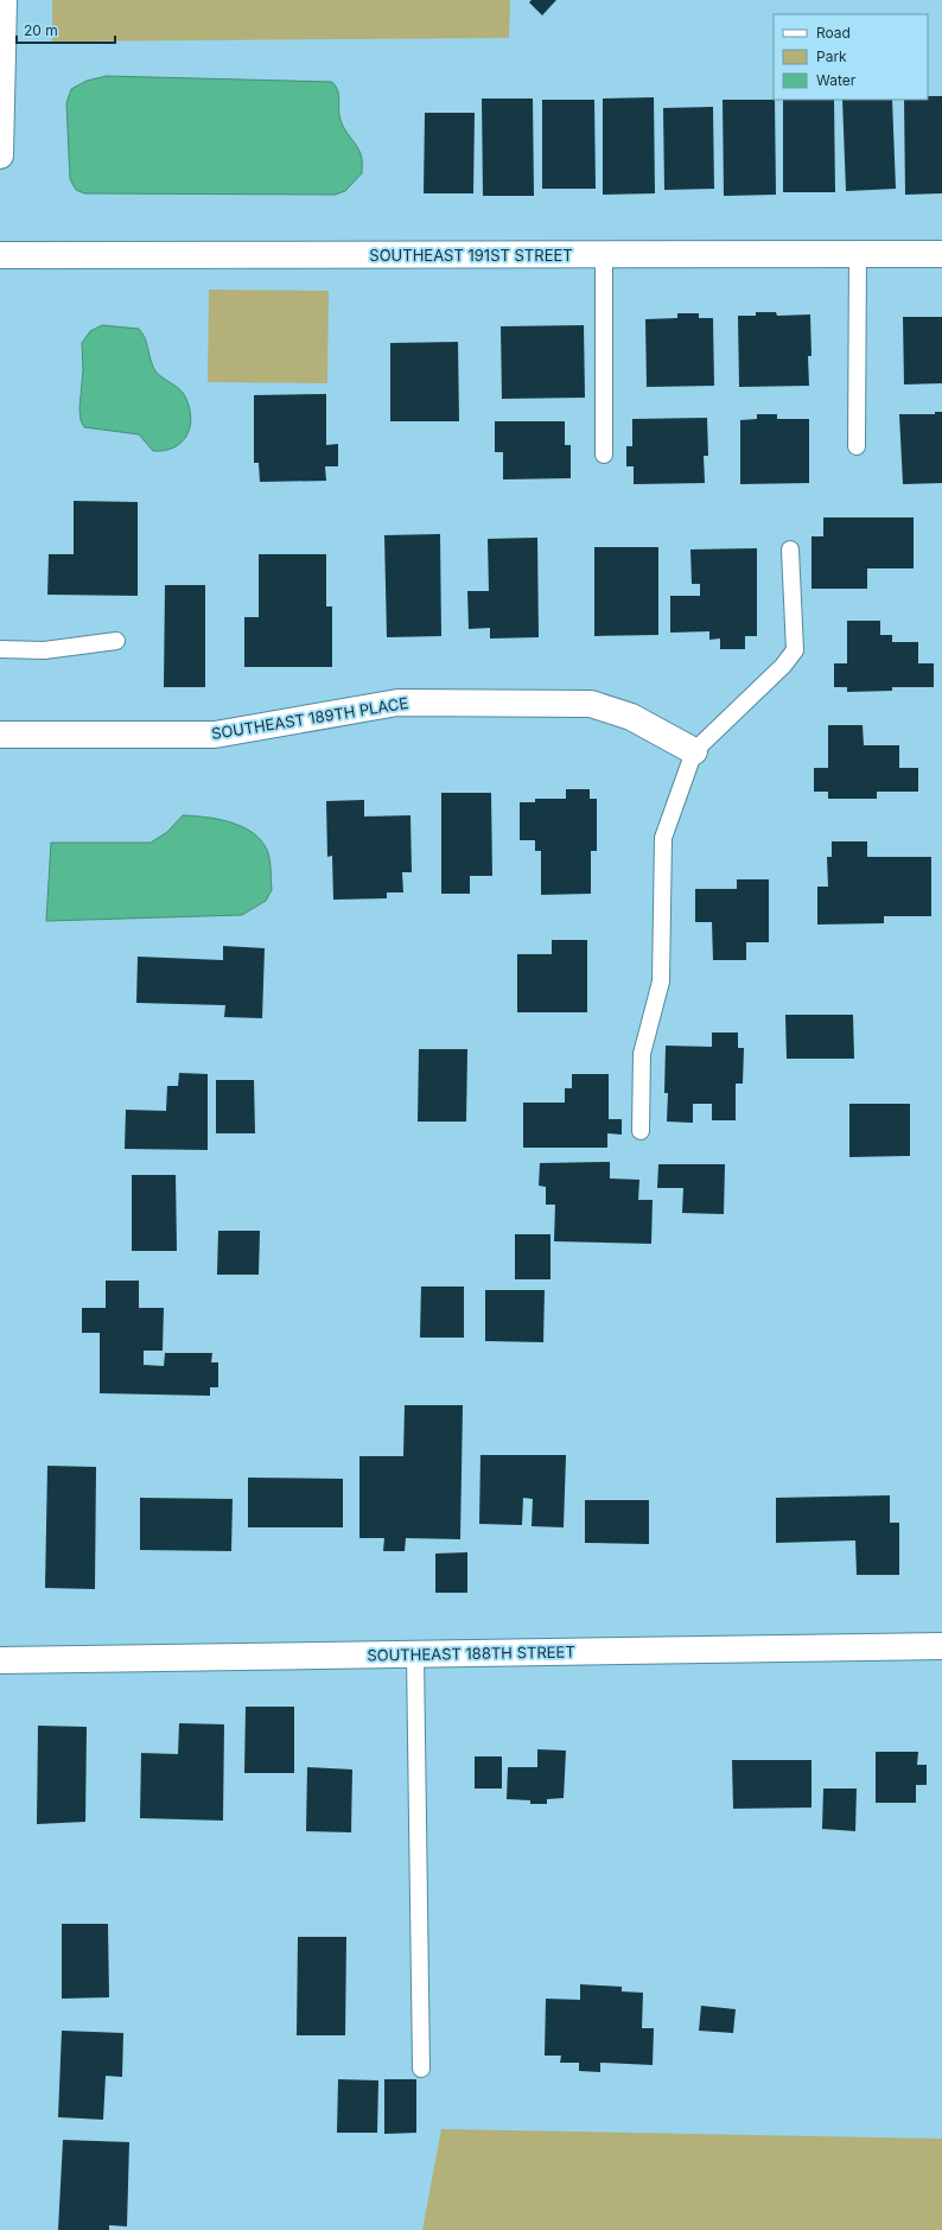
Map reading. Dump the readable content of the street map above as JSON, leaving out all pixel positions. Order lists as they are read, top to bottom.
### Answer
{
  "streets": {
    "street": ["SOUTHEAST 191ST STREET", "SOUTHEAST 189TH PLACE", "SOUTHEAST 188TH STREET"]
  },
  "legend": ["Road", "Park", "Water"],
  "scale_bar": "20 m"
}
